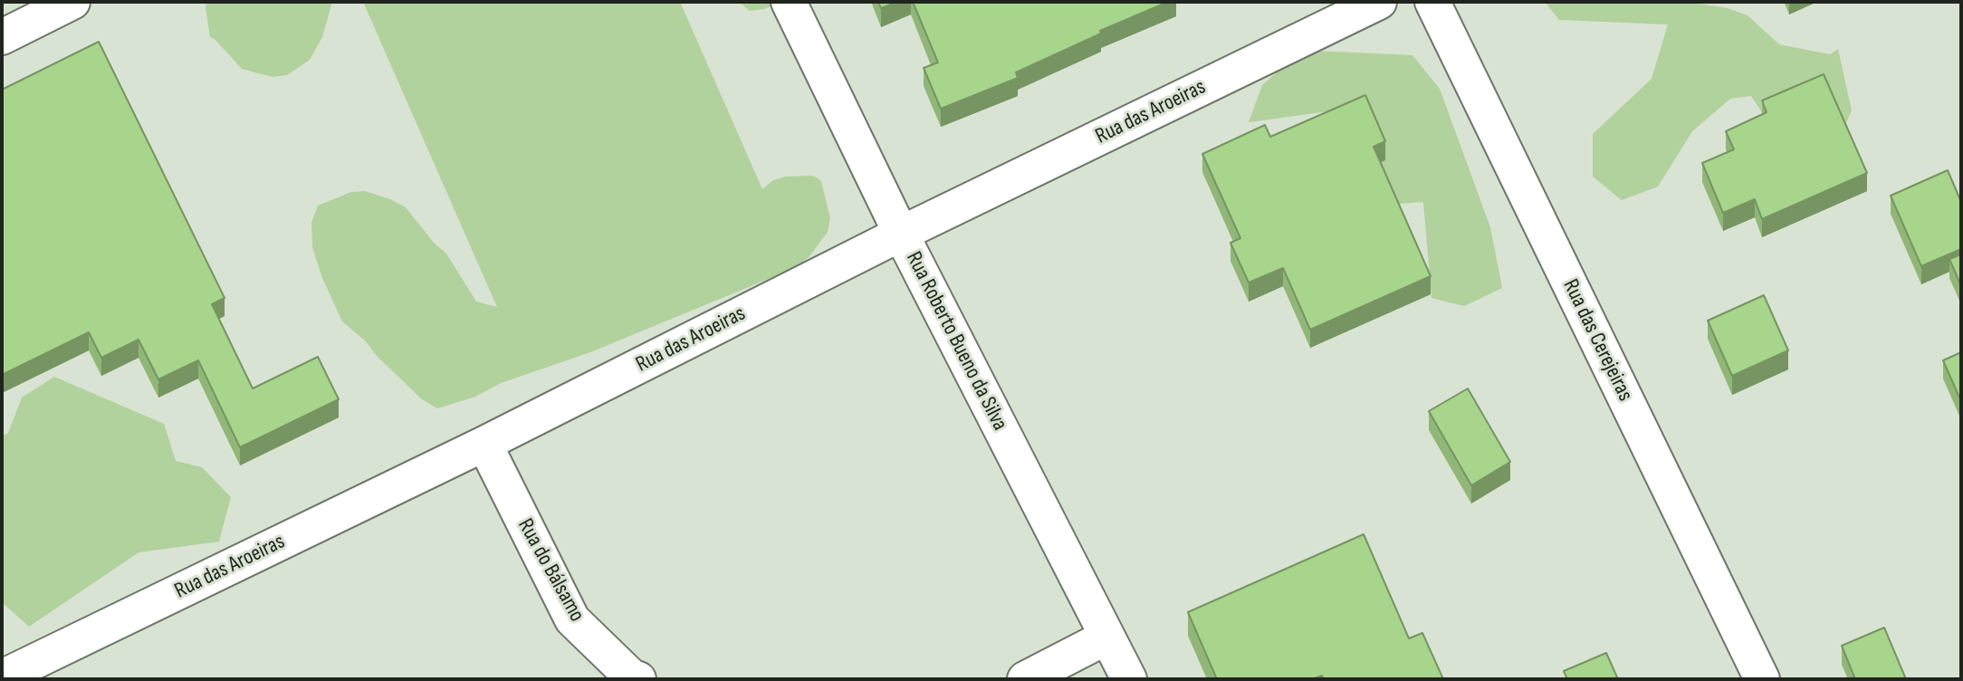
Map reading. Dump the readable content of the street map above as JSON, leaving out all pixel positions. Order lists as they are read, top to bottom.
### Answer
{
  "streets": {
    "street": [
      "Rua das Aroeiras",
      "Rua das Cerejeiras",
      "Rua Roberto Bueno da Silva",
      "Rua do Bálsamo"
    ]
  },
  "crossings": [
    ["Rua das Aroeiras", "Rua Roberto Bueno da Silva"],
    ["Rua das Aroeiras", "Rua do Bálsamo"]
  ]
}
